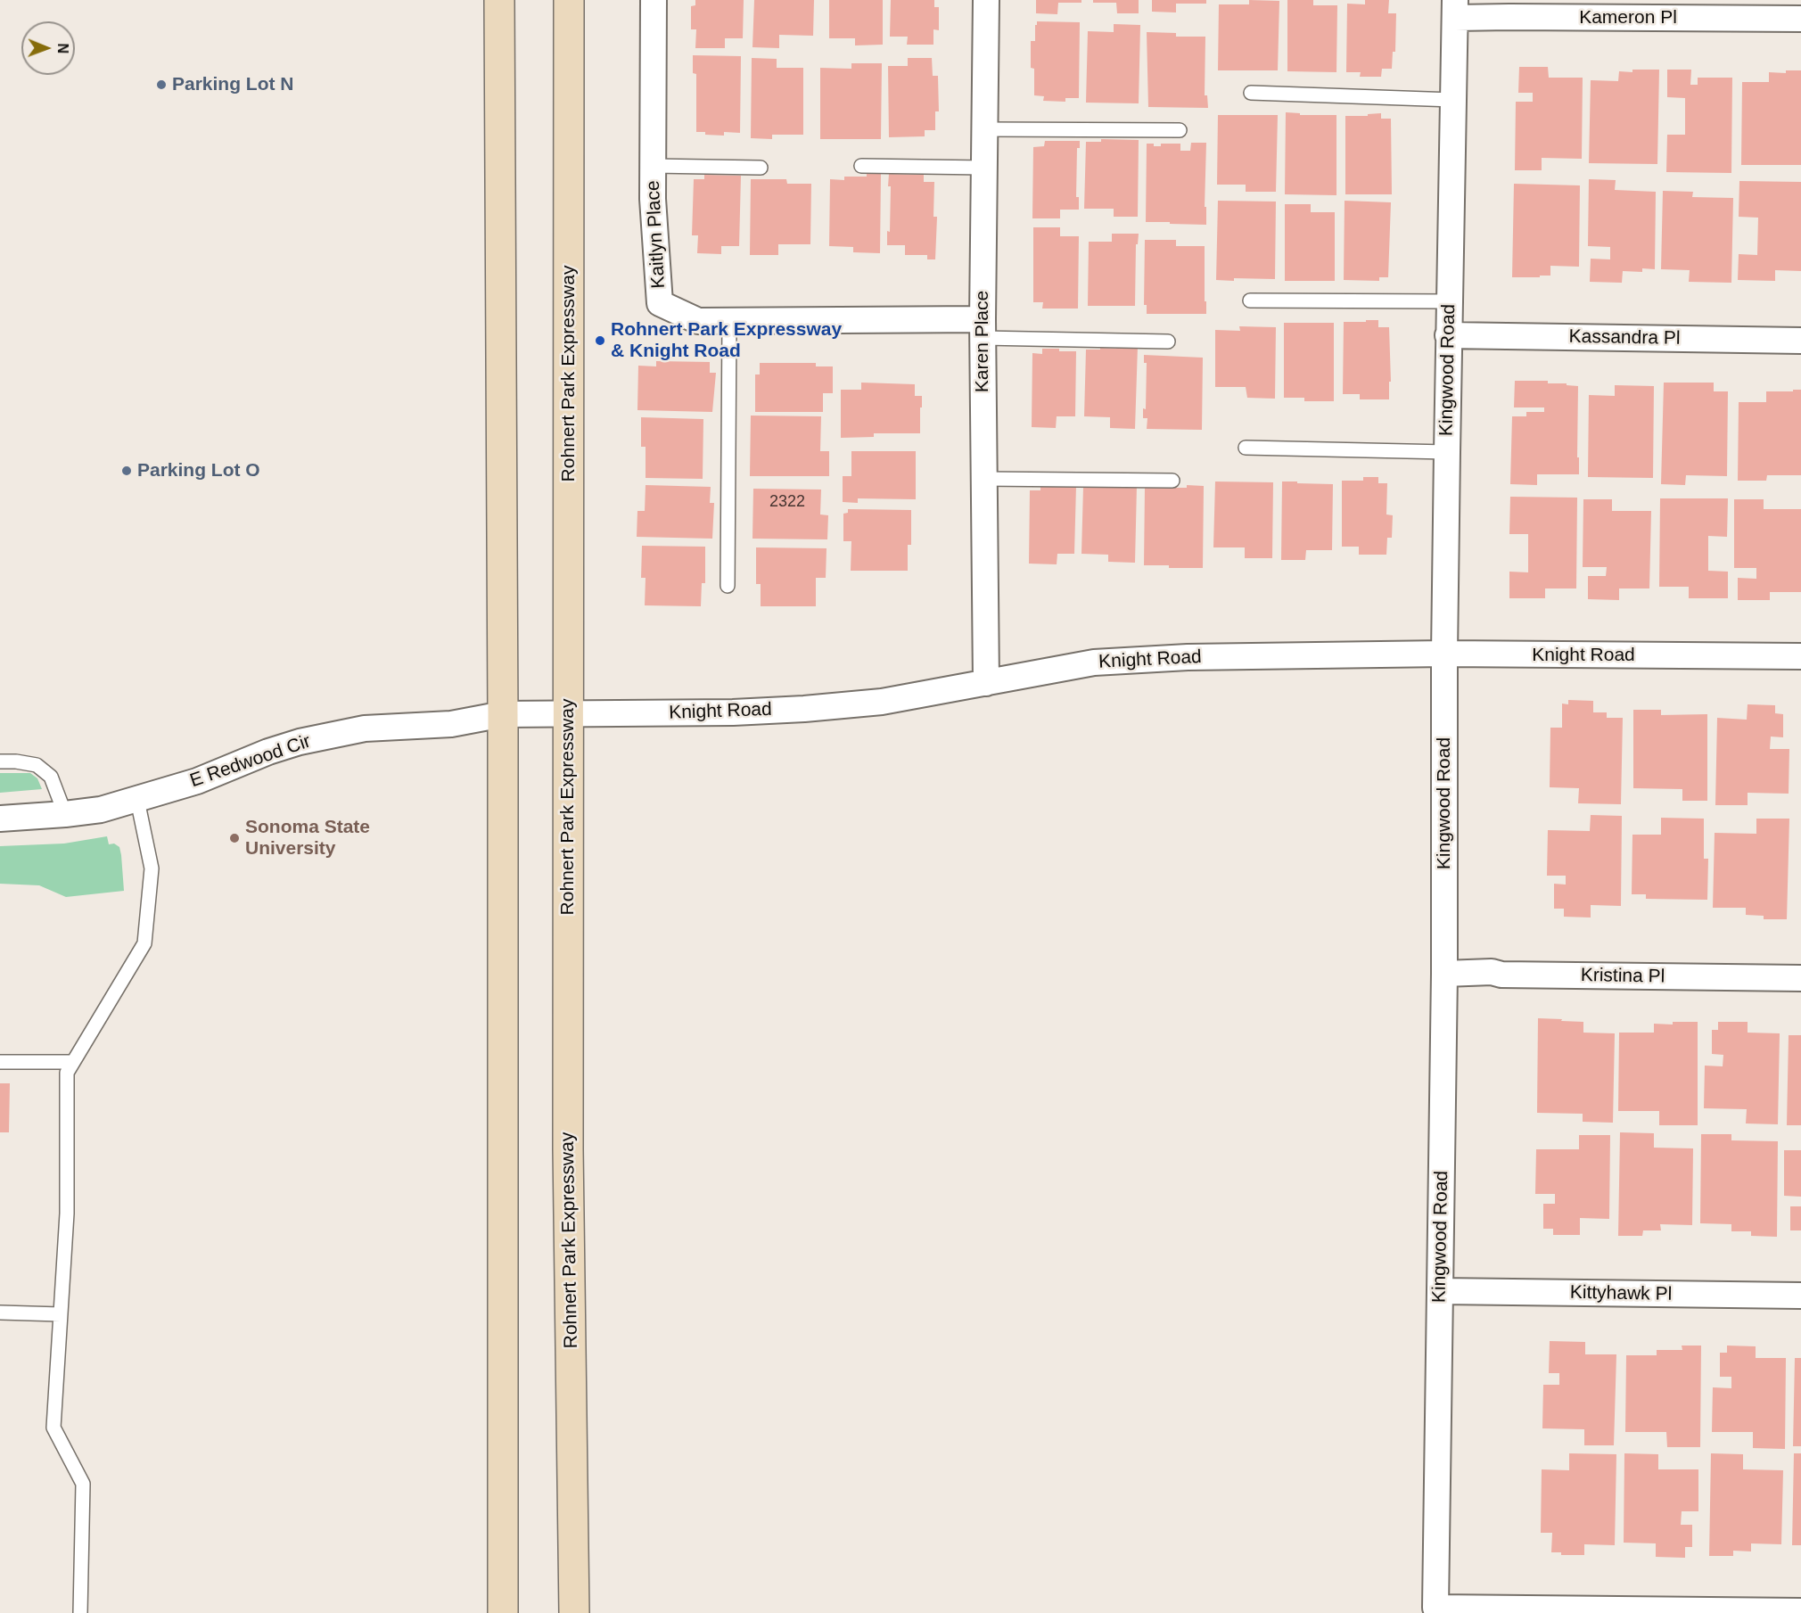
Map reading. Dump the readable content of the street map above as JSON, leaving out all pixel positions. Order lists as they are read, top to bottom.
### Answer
{
  "streets": {
    "main road": ["Rohnert Park Expressway"],
    "street": [
      "Kameron Pl",
      "Kaitlyn Place",
      "Kassandra Pl",
      "Karen Place",
      "Kingwood Road",
      "Knight Road",
      "E Redwood Cir",
      "Kristina Pl",
      "Kittyhawk Pl"
    ]
  },
  "crossings": [
    ["Kameron Pl", "Kingwood Road"],
    ["Kaitlyn Place", "Karen Place"],
    ["Kassandra Pl", "Kingwood Road"],
    ["Karen Place", "Knight Road"],
    ["Kingwood Road", "Knight Road"],
    ["Kingwood Road", "Kristina Pl"],
    ["Kingwood Road", "Kittyhawk Pl"],
    ["Rohnert Park Expressway", "Knight Road"],
    ["Knight Road", "E Redwood Cir"]
  ],
  "places": [
    "Parking Lot N",
    "Rohnert Park Expressway & Knight Road",
    "Parking Lot O",
    "Sonoma State University"
  ],
  "house_numbers": ["2322"],
  "north": "right"
}
